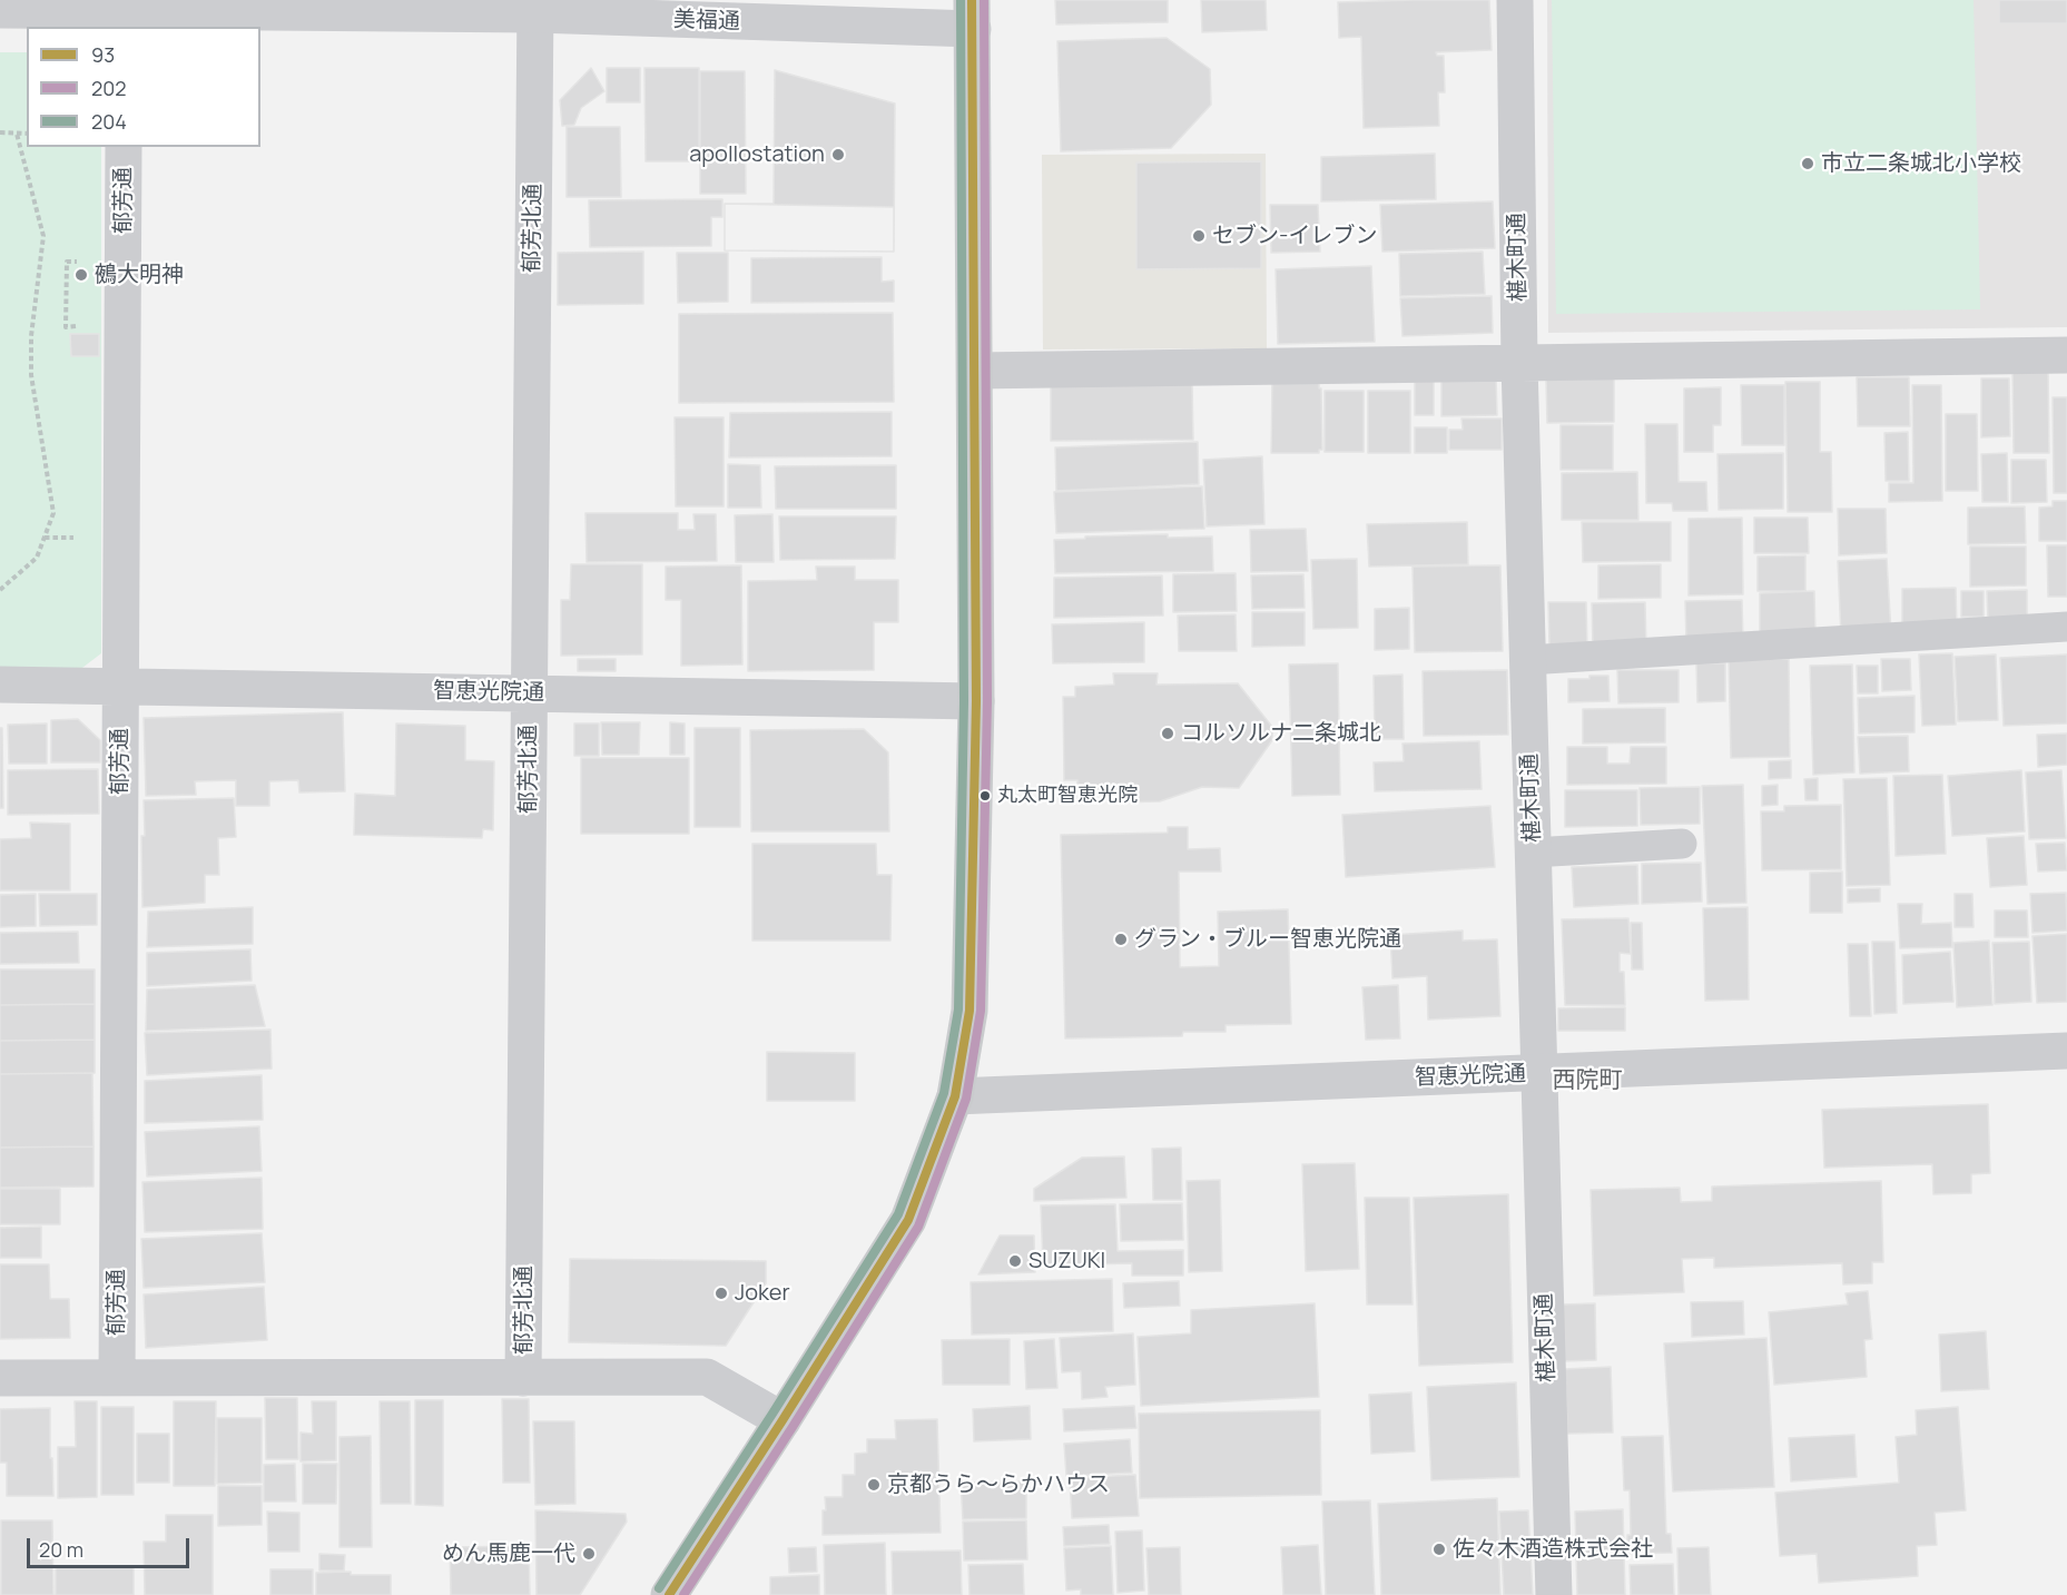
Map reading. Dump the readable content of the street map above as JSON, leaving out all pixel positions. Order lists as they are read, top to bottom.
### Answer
{
  "streets": {
    "street": [
      "美福通",
      "郁芳通",
      "郁芳北通",
      "椹木町通",
      "智恵光院通"
    ]
  },
  "crossings": [
    ["美福通", "郁芳北通"],
    ["郁芳通", "智恵光院通"],
    ["郁芳北通", "智恵光院通"],
    ["椹木町通", "智恵光院通"]
  ],
  "districts": ["西院町"],
  "places": [
    "apollostation",
    "市立二条城北小学校",
    "セブン-イレブン",
    "鵺大明神",
    "コルソルナ二条城北",
    "丸太町智恵光院",
    "グラン・ブルー智恵光院通",
    "SUZUKI",
    "Joker",
    "京都うら〜らかハウス",
    "佐々木酒造株式会社",
    "めん馬鹿一代"
  ],
  "lines": ["transit line 93", "transit line 202", "transit line 204"],
  "legend": ["93", "202", "204"],
  "scale_bar": "20 m"
}
